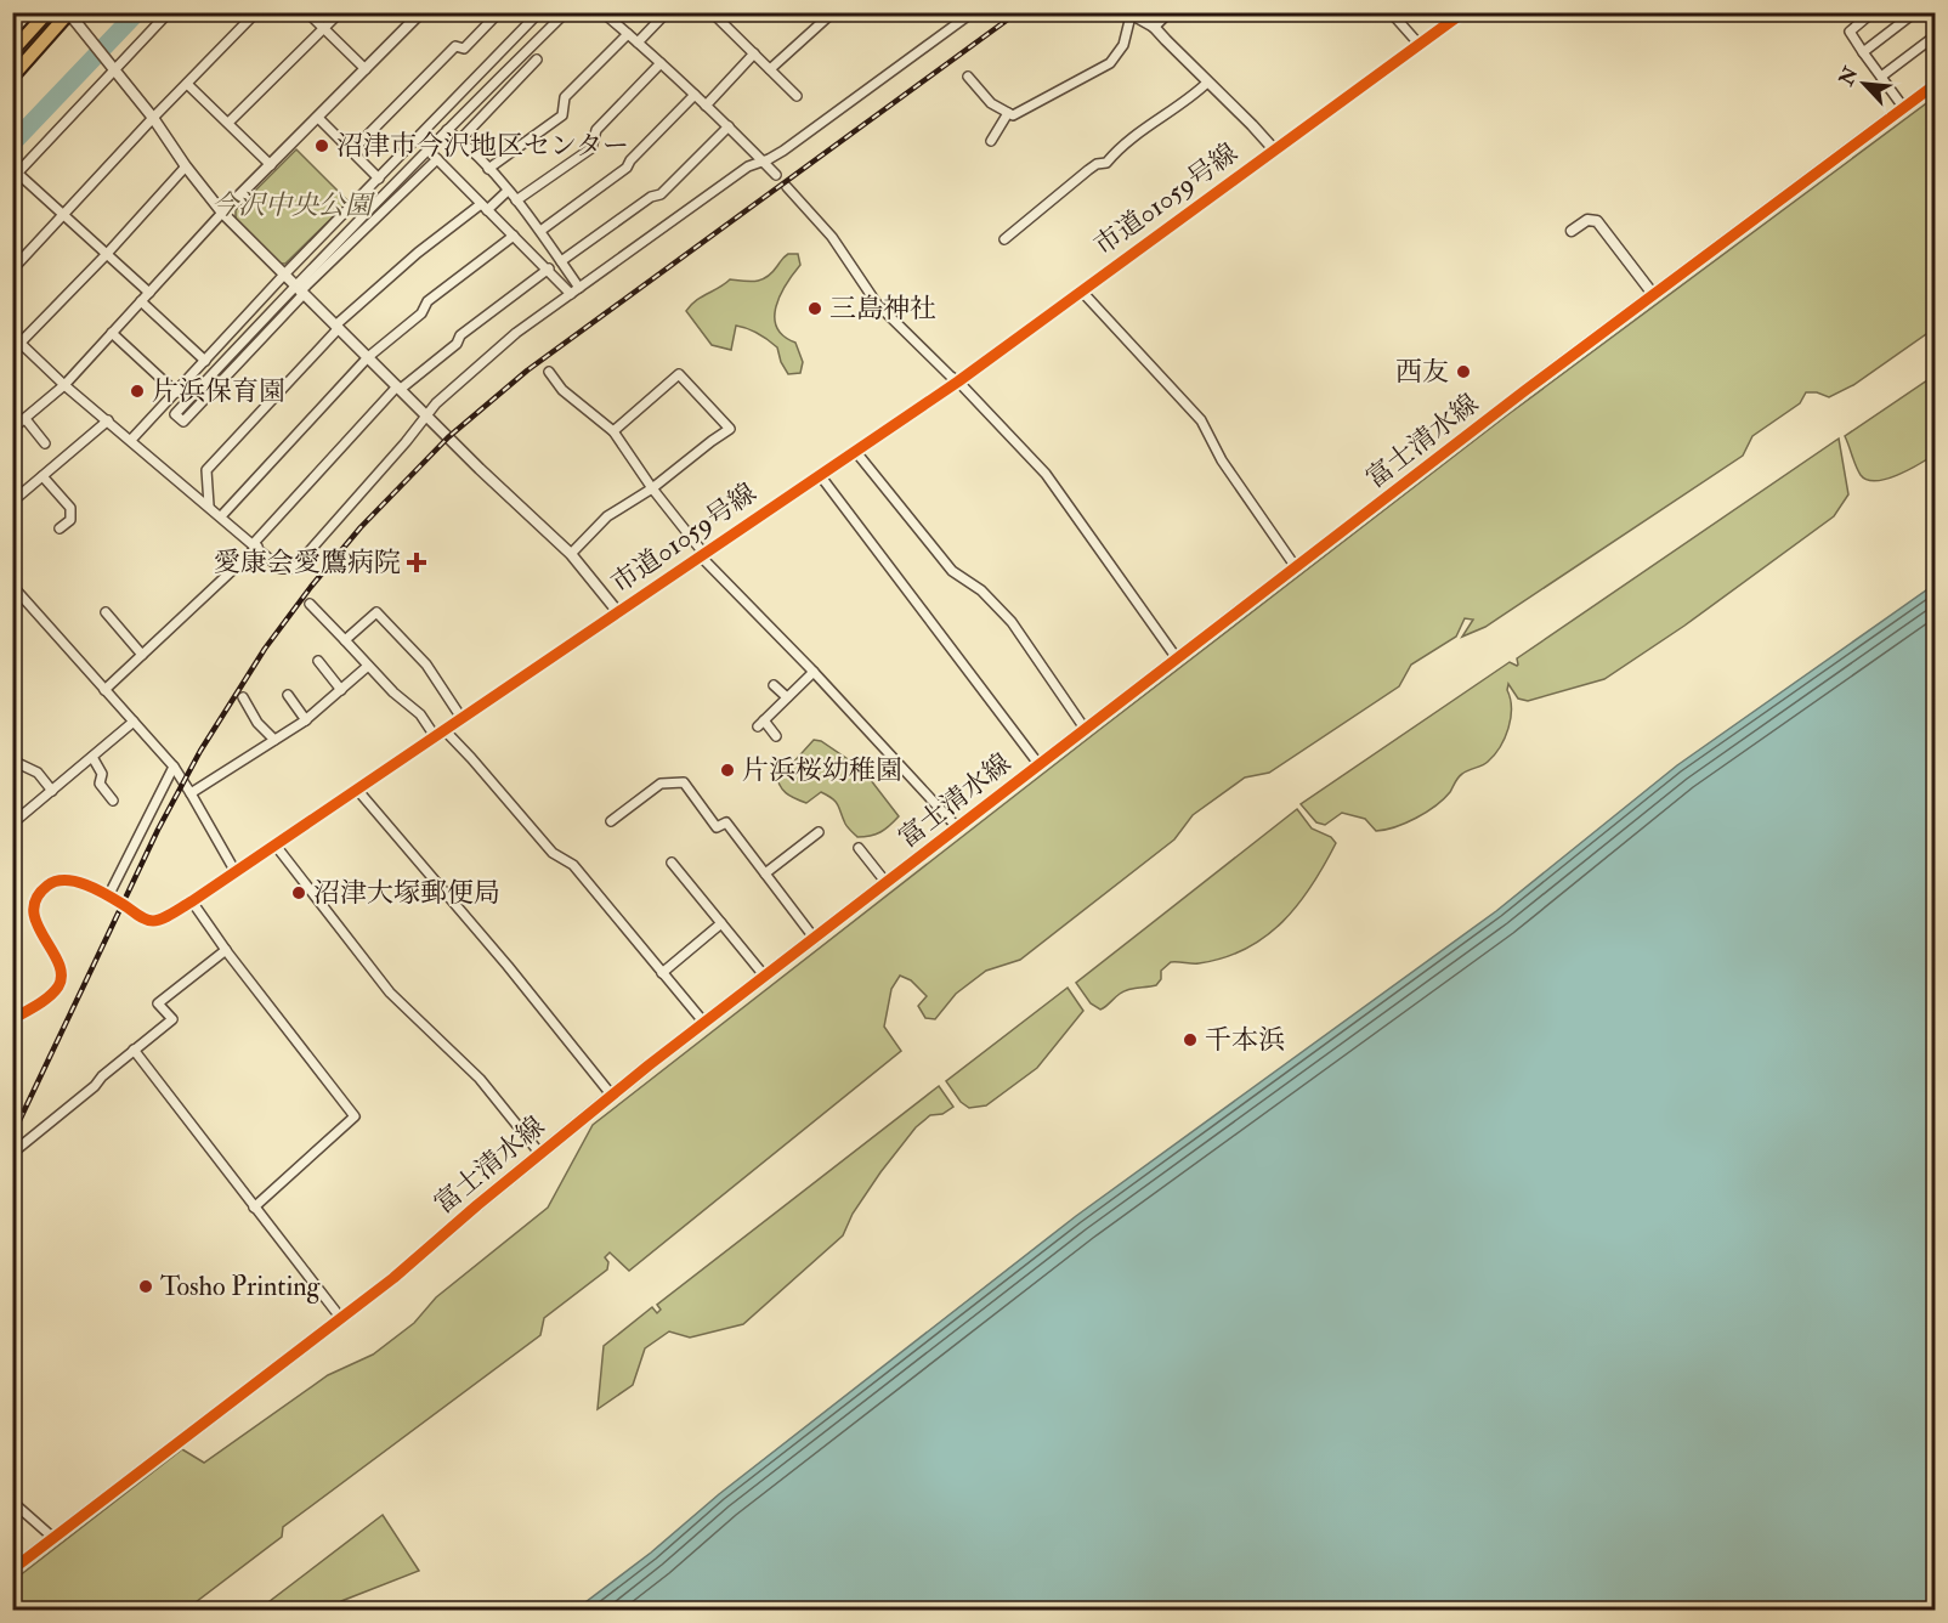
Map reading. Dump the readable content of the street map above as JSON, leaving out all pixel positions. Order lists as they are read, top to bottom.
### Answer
{
  "streets": {
    "main road": ["富士清水線"],
    "street": ["市道01059号線"]
  },
  "parks": ["今沢中央公園"],
  "places": {
    "other": [
      "沼津市今沢地区センター",
      "三島神社",
      "西友",
      "片浜保育園",
      "片浜桜幼稚園",
      "沼津大塚郵便局",
      "千本浜",
      "Tosho Printing"
    ],
    "health": ["愛康会愛鷹病院"]
  },
  "north": "top left"
}
